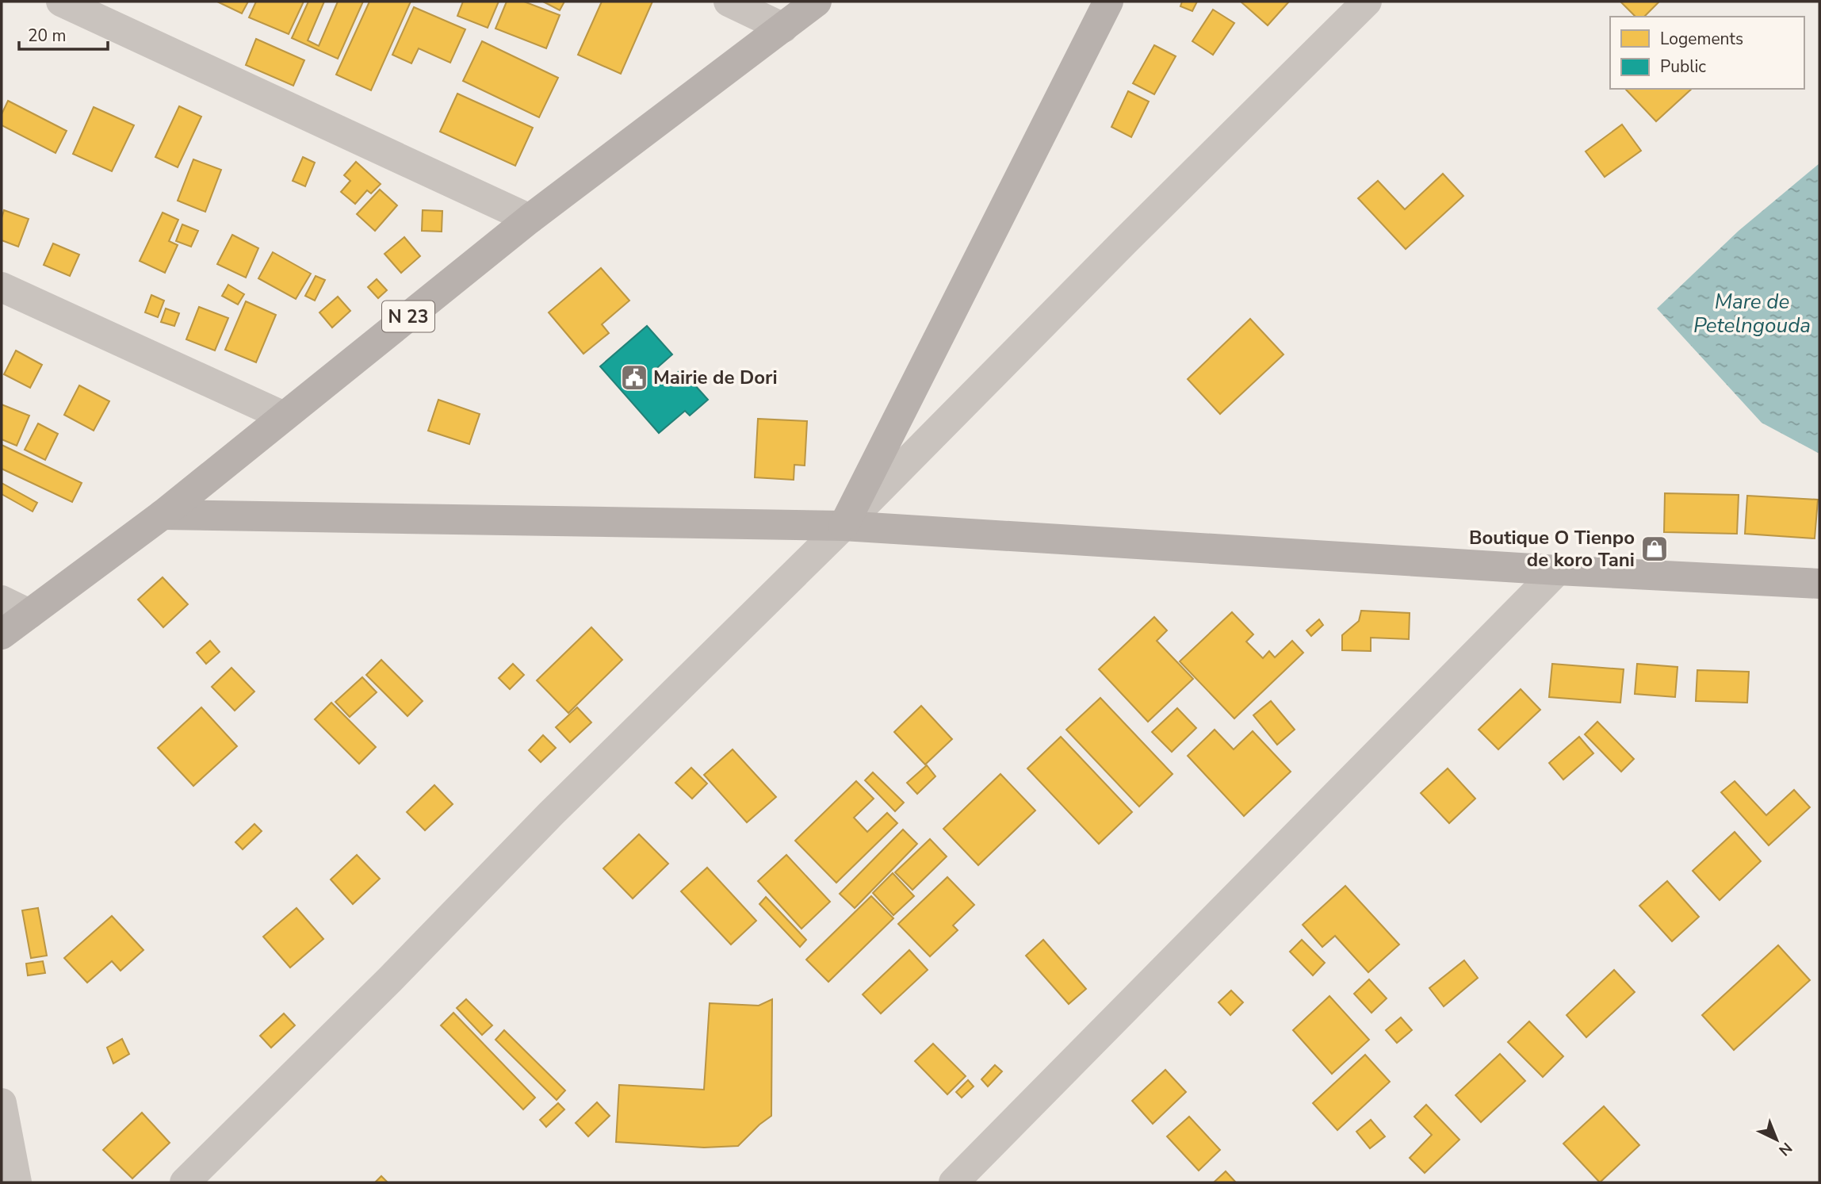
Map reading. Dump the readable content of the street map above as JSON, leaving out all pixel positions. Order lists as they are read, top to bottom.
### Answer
{
  "streets": {
    "main road": ["N 23"]
  },
  "water": ["Mare de Petelngouda"],
  "places": {
    "public building": ["Mairie de Dori"],
    "shop": ["Boutique O Tienpo de koro Tani"]
  },
  "legend": ["Logements", "Public"],
  "scale_bar": "20 m",
  "north": "bottom right"
}
